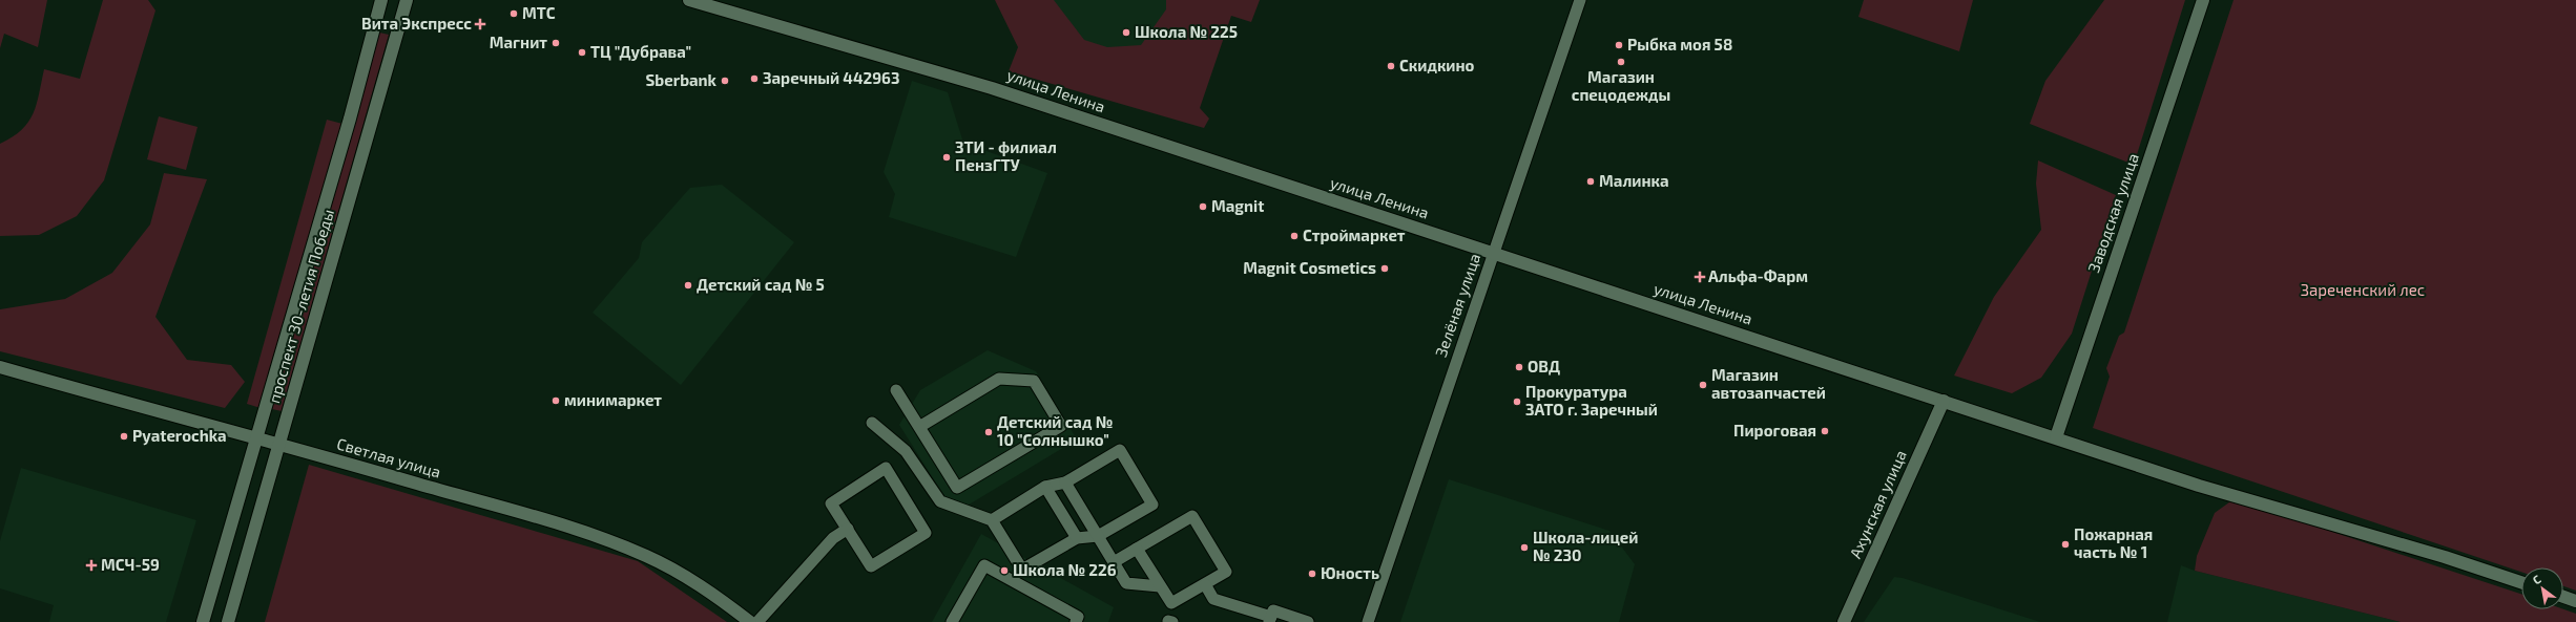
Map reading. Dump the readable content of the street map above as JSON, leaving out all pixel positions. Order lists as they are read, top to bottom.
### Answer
{
  "streets": {
    "main road": [
      "улица Ленина",
      "Заводская улица",
      "проспект 30-летия Победы",
      "Светлая улица",
      "Ахунская улица"
    ],
    "street": ["Зелёная улица"]
  },
  "crossings": [
    ["улица Ленина", "Заводская улица"],
    ["улица Ленина", "Зелёная улица"],
    ["улица Ленина", "Ахунская улица"],
    ["проспект 30-летия Победы", "Светлая улица"]
  ],
  "parks": ["Зареченский лес"],
  "places": {
    "other": [
      "МТС",
      "Школа № 225",
      "Магнит",
      "Рыбка моя 58",
      "ТЦ \"Дубрава\"",
      "Магазин спецодежды",
      "Скидкино",
      "Заречный 442963",
      "Sberbank",
      "ЗТИ - филиал ПензГТУ",
      "Малинка",
      "Magnit",
      "Строймаркет",
      "Magnit Cosmetics",
      "Детский сад № 5",
      "ОВД",
      "Магазин автозапчастей",
      "минимаркет",
      "Прокуратура ЗАТО г. Заречный",
      "Пироговая",
      "Детский сад № 10 \"Солнышко\"",
      "Pyaterochka",
      "Пожарная часть № 1",
      "Школа-лицей № 230",
      "Школа № 226",
      "Юность"
    ],
    "health": ["Вита Экспресс", "Альфа-Фарм", "МСЧ-59"]
  },
  "north": "top left"
}
